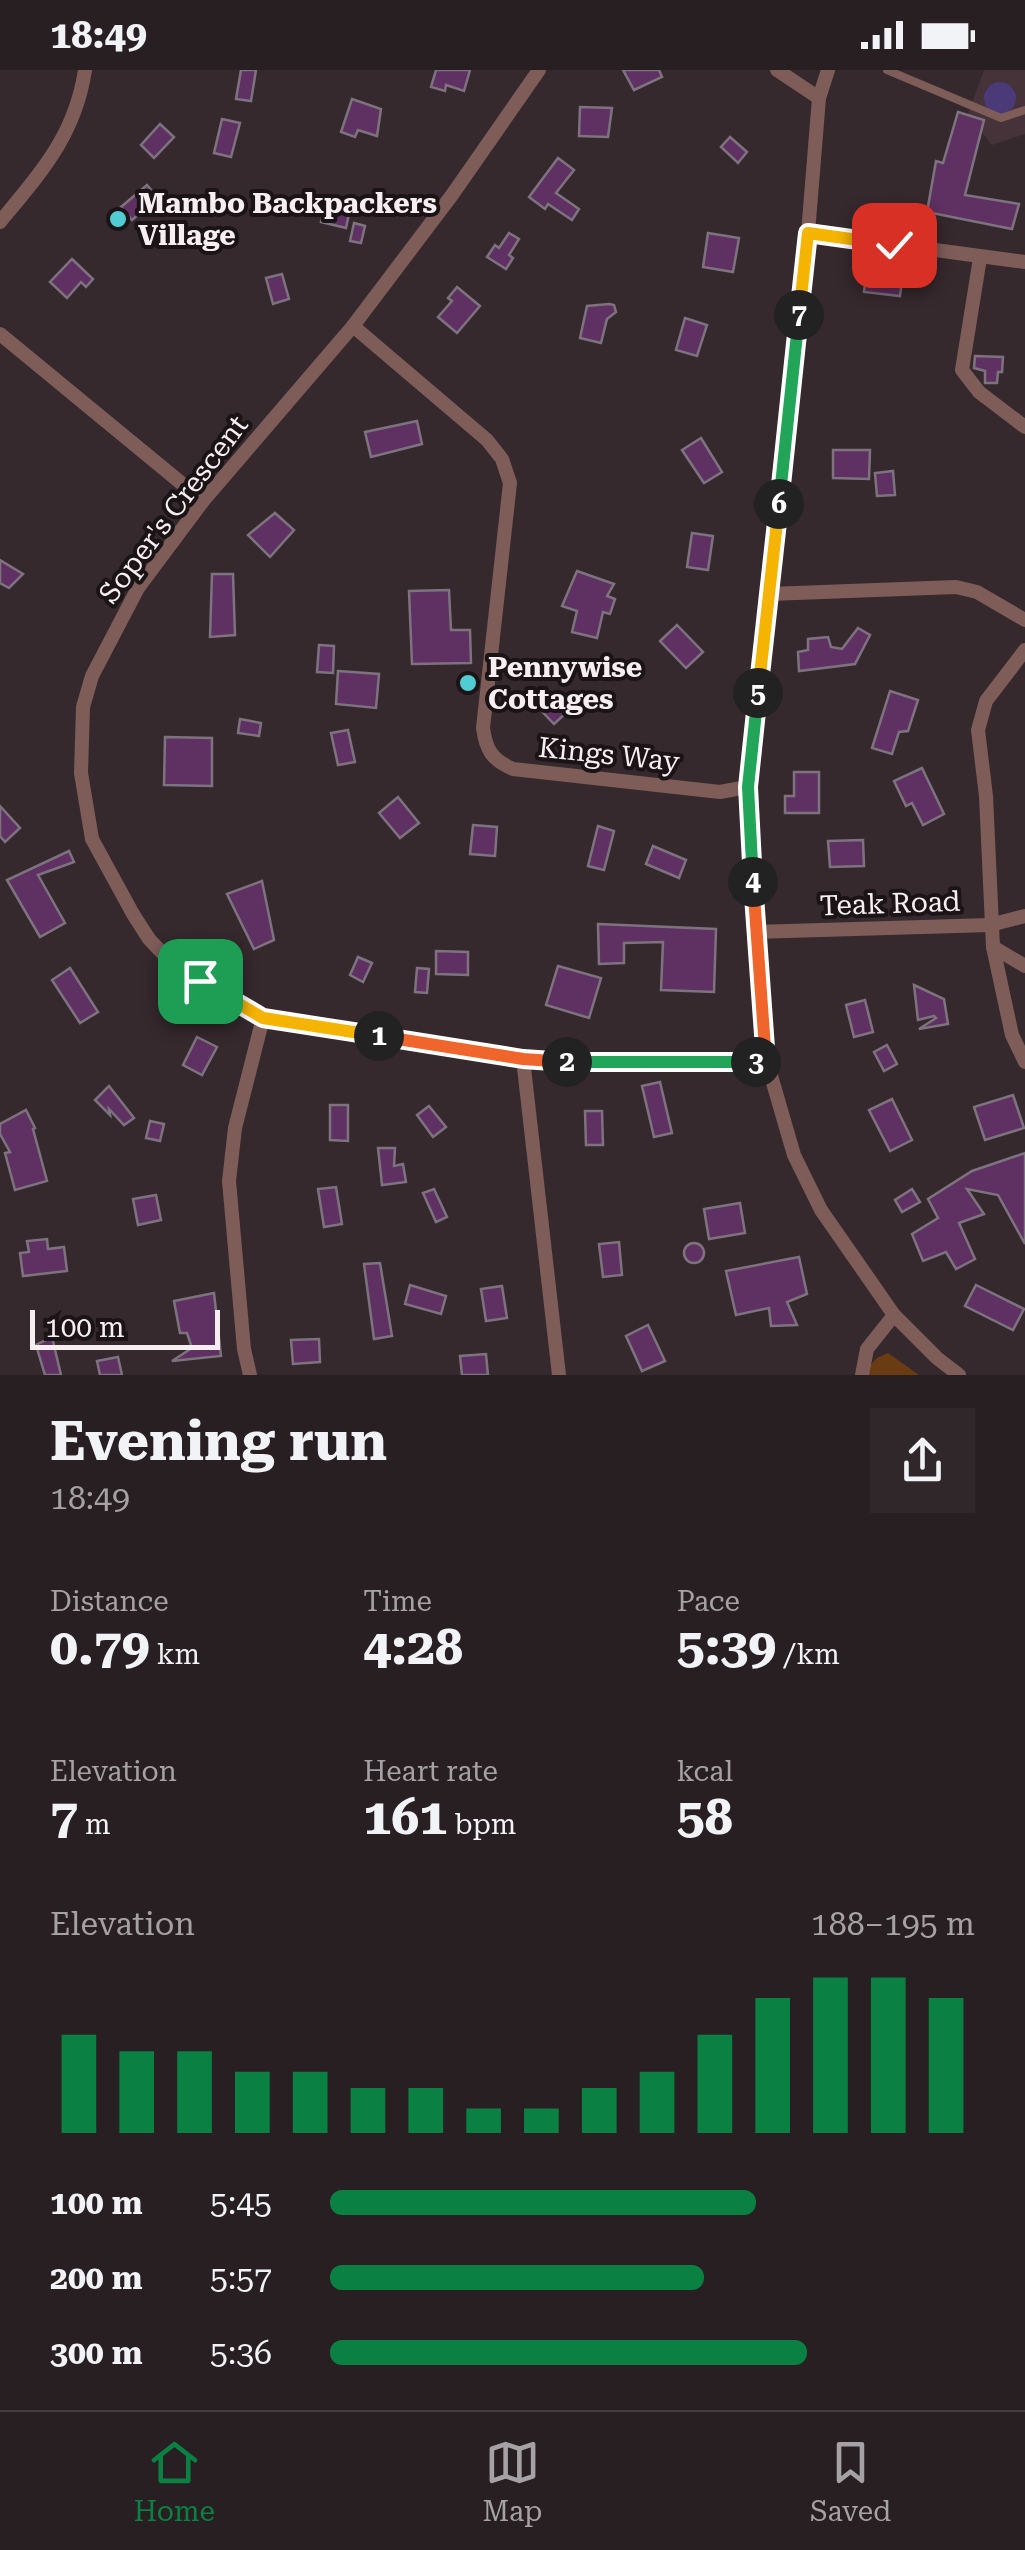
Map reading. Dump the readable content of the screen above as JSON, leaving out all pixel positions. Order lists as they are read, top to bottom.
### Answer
{
  "streets": {
    "street": ["Soper's Crescent", "Kings Way", "Teak Road"]
  },
  "crossings": [
    ["Soper's Crescent", "Kings Way"]
  ],
  "places": ["Mambo Backpackers Village", "Pennywise Cottages"],
  "scale_bar": "100 m",
  "page": {
    "status": "18:49",
    "pins": [
      "7",
      "6",
      "5",
      "4",
      "1",
      "2",
      "3"
    ],
    "scale": "100 m",
    "heading": ["Evening run", "18:49"],
    "stats": [
      ["Distance", "0.79 km"],
      ["Time", "4:28"],
      ["Pace", "5:39 /km"],
      ["Elevation", "7 m"],
      ["Heart rate", "161 bpm"],
      ["kcal", "58"]
    ],
    "chart": ["Elevation", "188–195 m"],
    "list": [
      {
        "name": "100 m",
        "note": "5:45"
      },
      {
        "name": "200 m",
        "note": "5:57"
      },
      {
        "name": "300 m",
        "note": "5:36"
      }
    ],
    "tabs": ["Home", "Map", "Saved"]
  }
}
